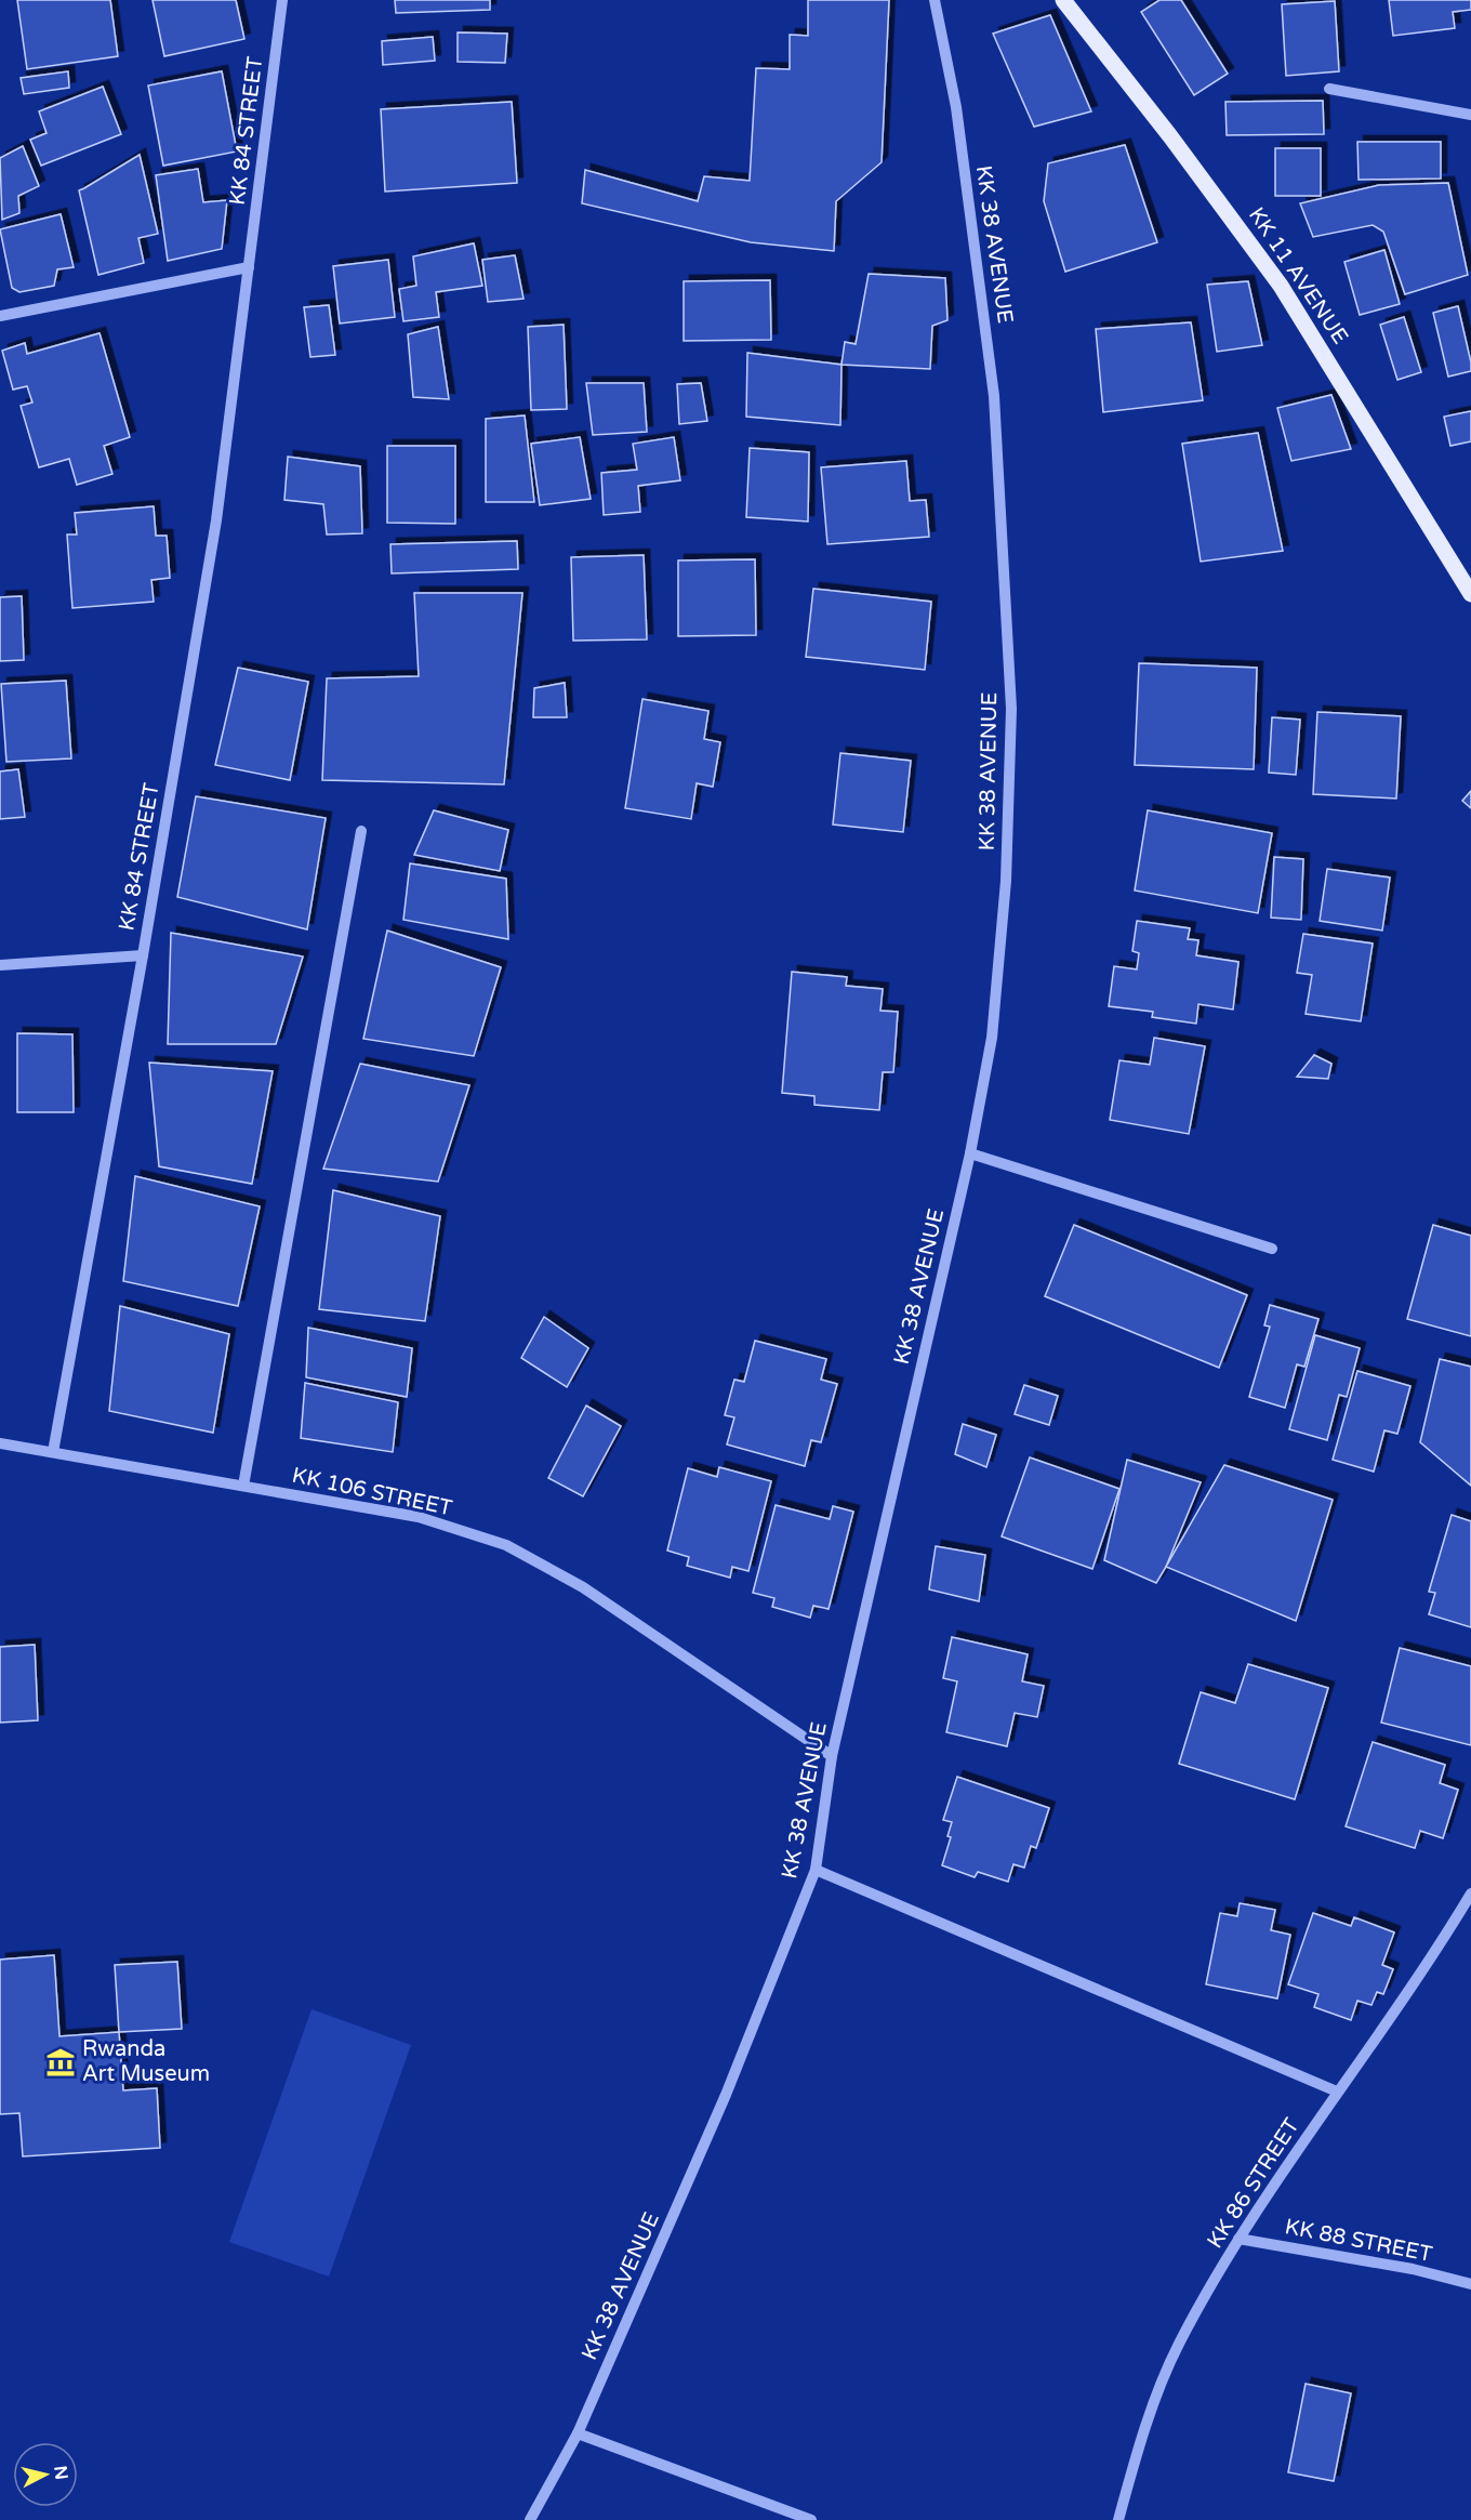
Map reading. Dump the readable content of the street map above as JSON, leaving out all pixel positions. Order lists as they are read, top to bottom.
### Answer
{
  "streets": {
    "main road": ["KK 11 AVENUE"],
    "street": [
      "KK 84 STREET",
      "KK 38 AVENUE",
      "KK 106 STREET",
      "KK 86 STREET",
      "KK 88 STREET"
    ]
  },
  "crossings": [
    ["KK 84 STREET", "KK 106 STREET"],
    ["KK 38 AVENUE", "KK 106 STREET"],
    ["KK 86 STREET", "KK 88 STREET"]
  ],
  "places": {
    "museum": ["Rwanda Art Museum"]
  },
  "north": "right"
}
